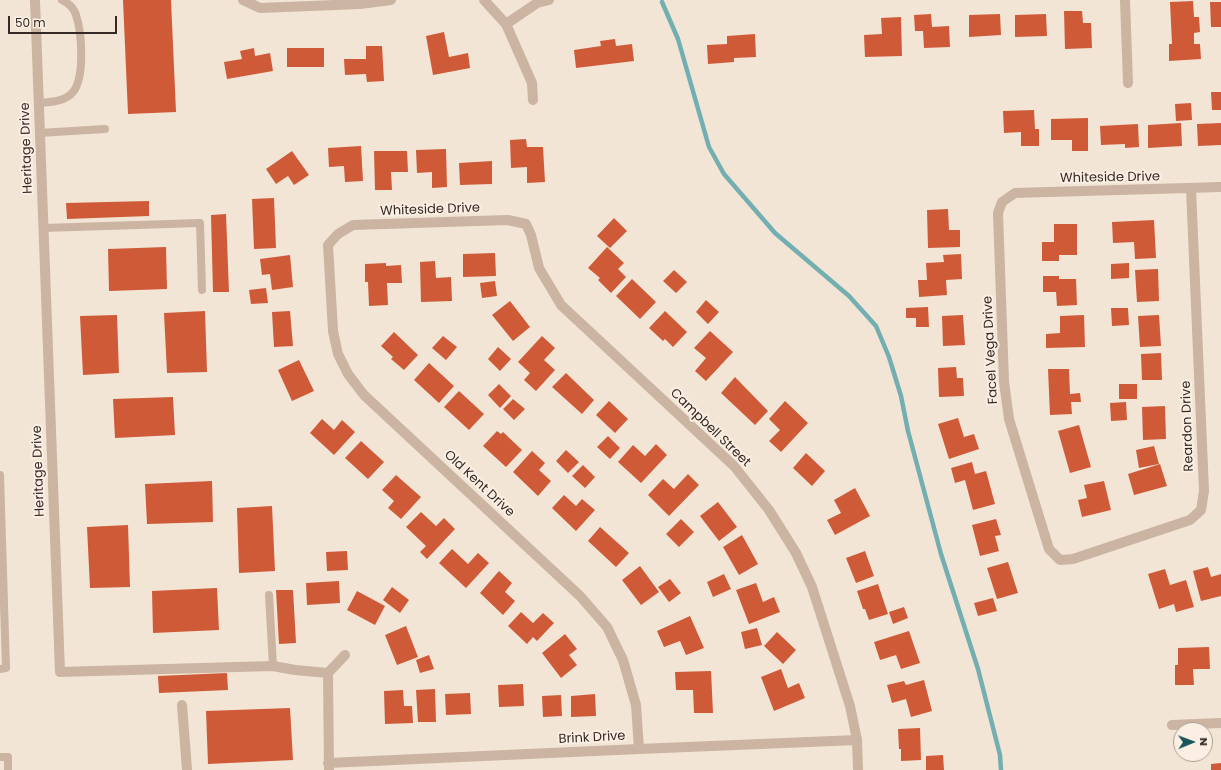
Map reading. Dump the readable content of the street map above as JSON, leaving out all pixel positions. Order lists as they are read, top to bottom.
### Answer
{
  "streets": {
    "street": [
      "Heritage Drive",
      "Whiteside Drive",
      "Facel Vega Drive",
      "Reardon Drive",
      "Campbell Street",
      "Old Kent Drive",
      "Brink Drive"
    ]
  },
  "crossings": [
    ["Whiteside Drive", "Facel Vega Drive"],
    ["Whiteside Drive", "Reardon Drive"],
    ["Whiteside Drive", "Campbell Street"],
    ["Whiteside Drive", "Old Kent Drive"],
    ["Facel Vega Drive", "Reardon Drive"],
    ["Campbell Street", "Brink Drive"],
    ["Old Kent Drive", "Brink Drive"]
  ],
  "scale_bar": "50 m",
  "north": "right"
}
